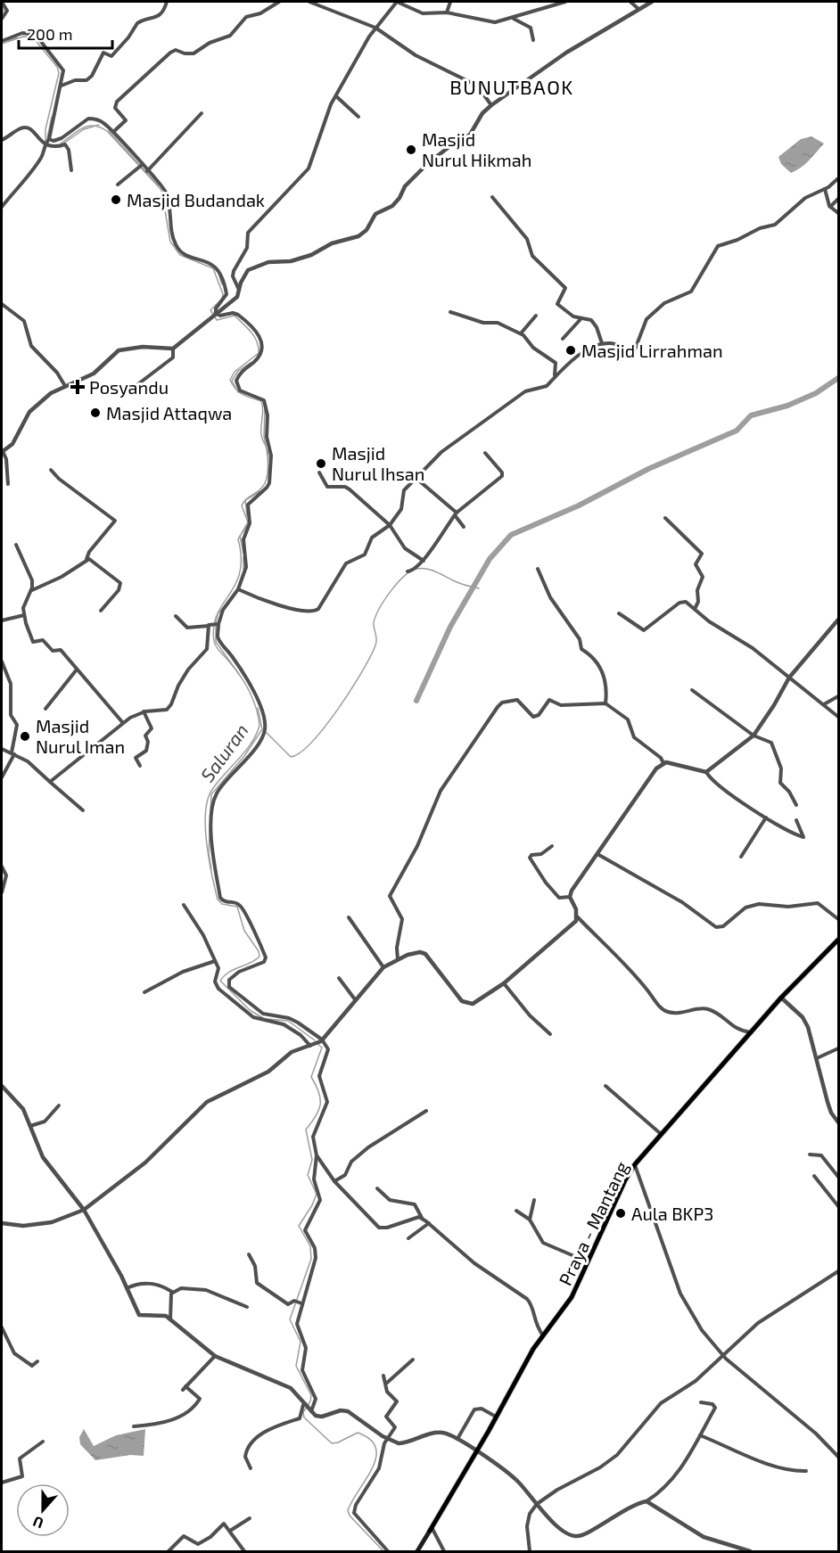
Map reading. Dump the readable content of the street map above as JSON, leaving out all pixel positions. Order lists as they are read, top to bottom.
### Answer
{
  "streets": {
    "main road": ["Praya - Mantang"]
  },
  "districts": ["BUNUTBAOK"],
  "water": ["Saluran"],
  "places": {
    "other": [
      "Masjid Nurul Hikmah",
      "Masjid Budandak",
      "Masjid Lirrahman",
      "Masjid Attaqwa",
      "Masjid Nurul Ihsan",
      "Masjid Nurul Iman",
      "Aula BKP3"
    ],
    "health": ["Posyandu"]
  },
  "scale_bar": "200 m",
  "north": "bottom"
}
